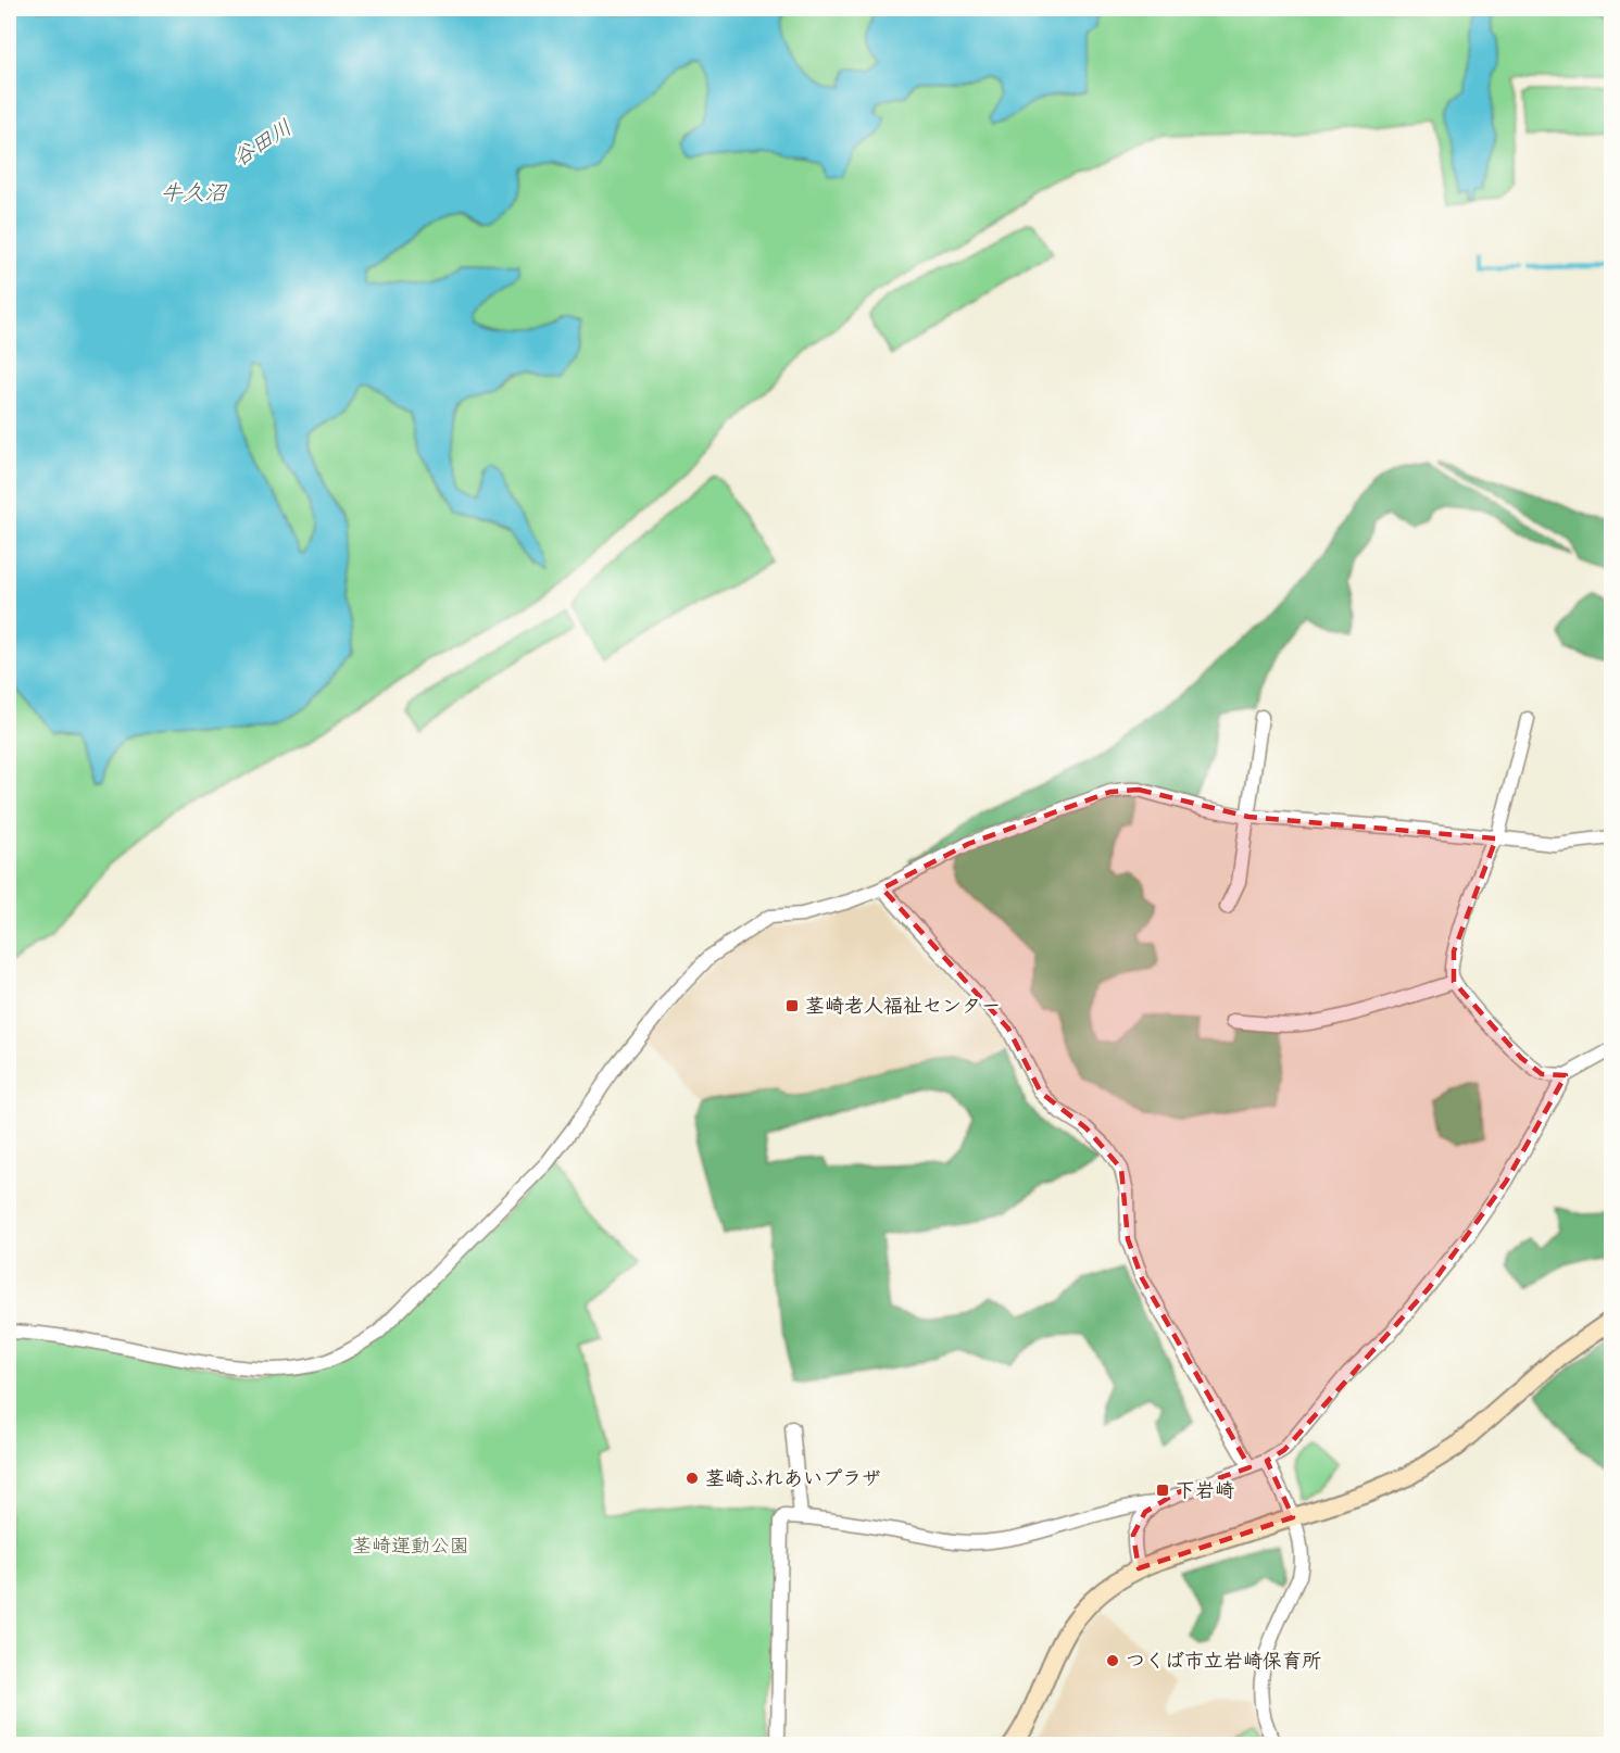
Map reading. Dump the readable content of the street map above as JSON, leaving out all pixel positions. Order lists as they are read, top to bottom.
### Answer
{
  "water": ["谷田川", "牛久沼"],
  "parks": ["茎崎運動公園"],
  "places": {
    "transit": ["茎崎老人福祉センター", "下岩崎"],
    "other": ["茎崎ふれあいプラザ", "つくば市立岩崎保育所"]
  }
}
